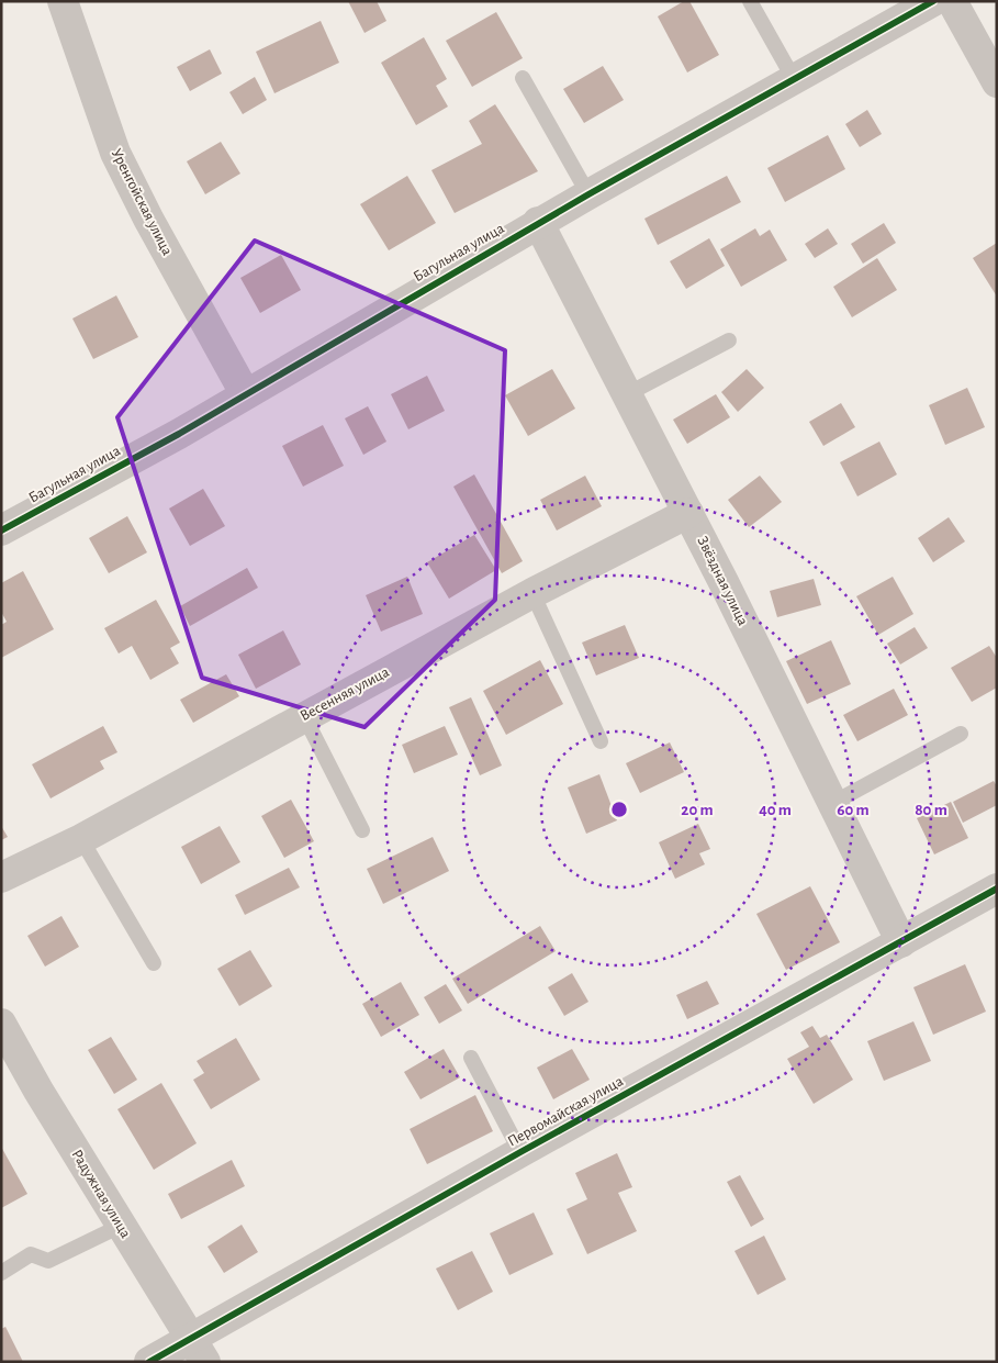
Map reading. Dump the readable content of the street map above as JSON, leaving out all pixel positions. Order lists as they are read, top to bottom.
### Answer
{
  "streets": {
    "street": [
      "Уренгойская улица",
      "Багульная улица",
      "Звёздная улица",
      "Весенняя улица",
      "Первомайская улица",
      "Радужная улица"
    ]
  },
  "crossings": [
    ["Уренгойская улица", "Багульная улица"],
    ["Багульная улица", "Звёздная улица"],
    ["Звёздная улица", "Весенняя улица"],
    ["Звёздная улица", "Первомайская улица"],
    ["Первомайская улица", "Радужная улица"]
  ],
  "rings": [
    "20 m",
    "40 m",
    "60 m",
    "80 m"
  ]
}
